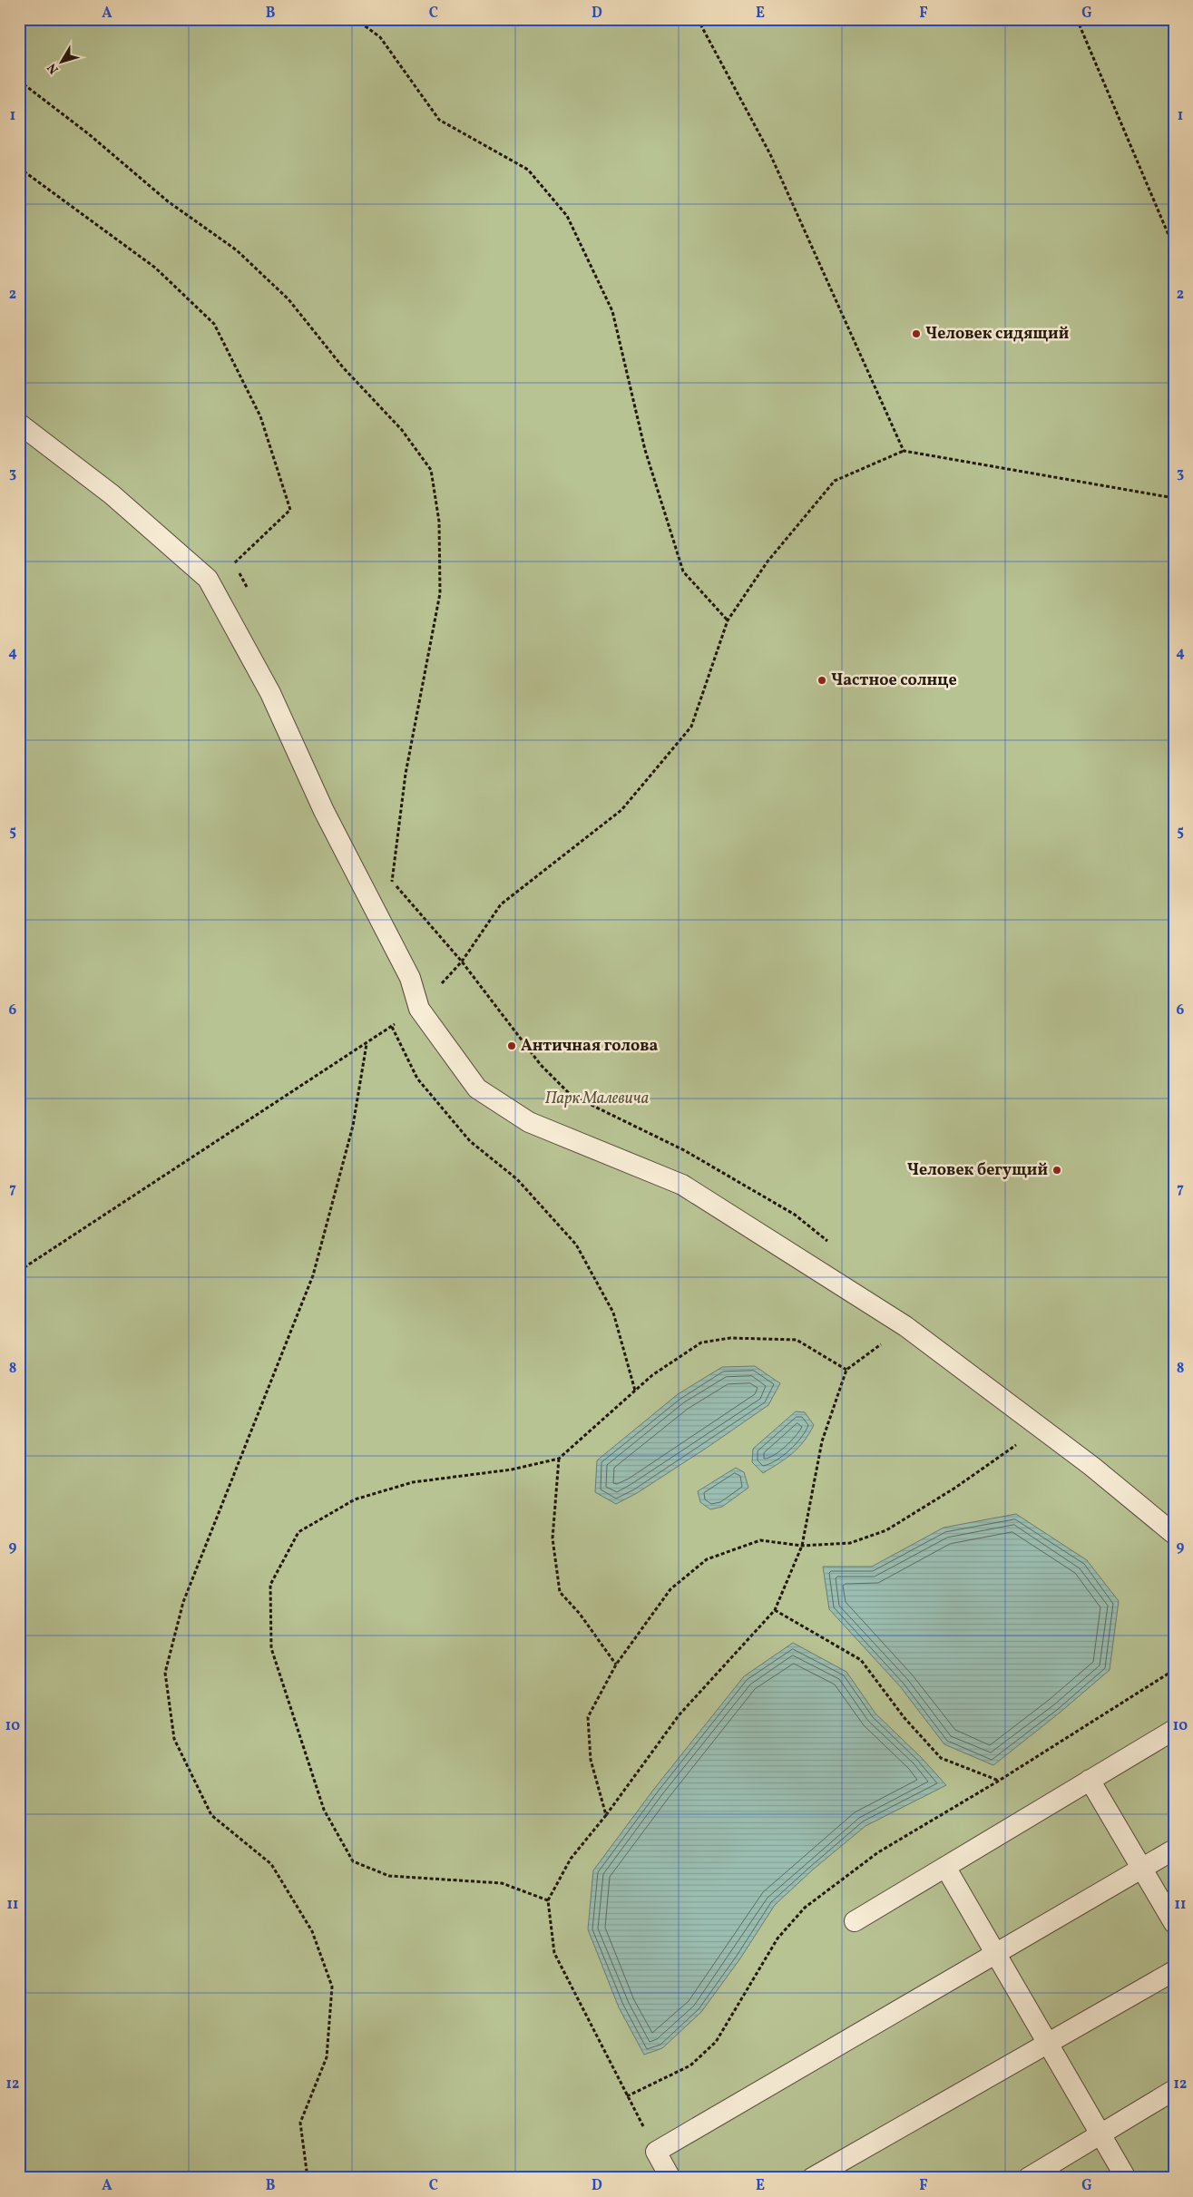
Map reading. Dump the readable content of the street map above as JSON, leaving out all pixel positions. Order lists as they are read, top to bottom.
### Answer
{
  "parks": ["Парк Малевича"],
  "places": [
    "Человек сидящий",
    "Частное солнце",
    "Античная голова",
    "Человек бегущий"
  ],
  "north": "bottom left",
  "grid": {
    "columns": [
      "A",
      "B",
      "C",
      "D",
      "E",
      "F",
      "G"
    ],
    "rows": [
      "1",
      "2",
      "3",
      "4",
      "5",
      "6",
      "7",
      "8",
      "9",
      "10",
      "11",
      "12"
    ]
  }
}
